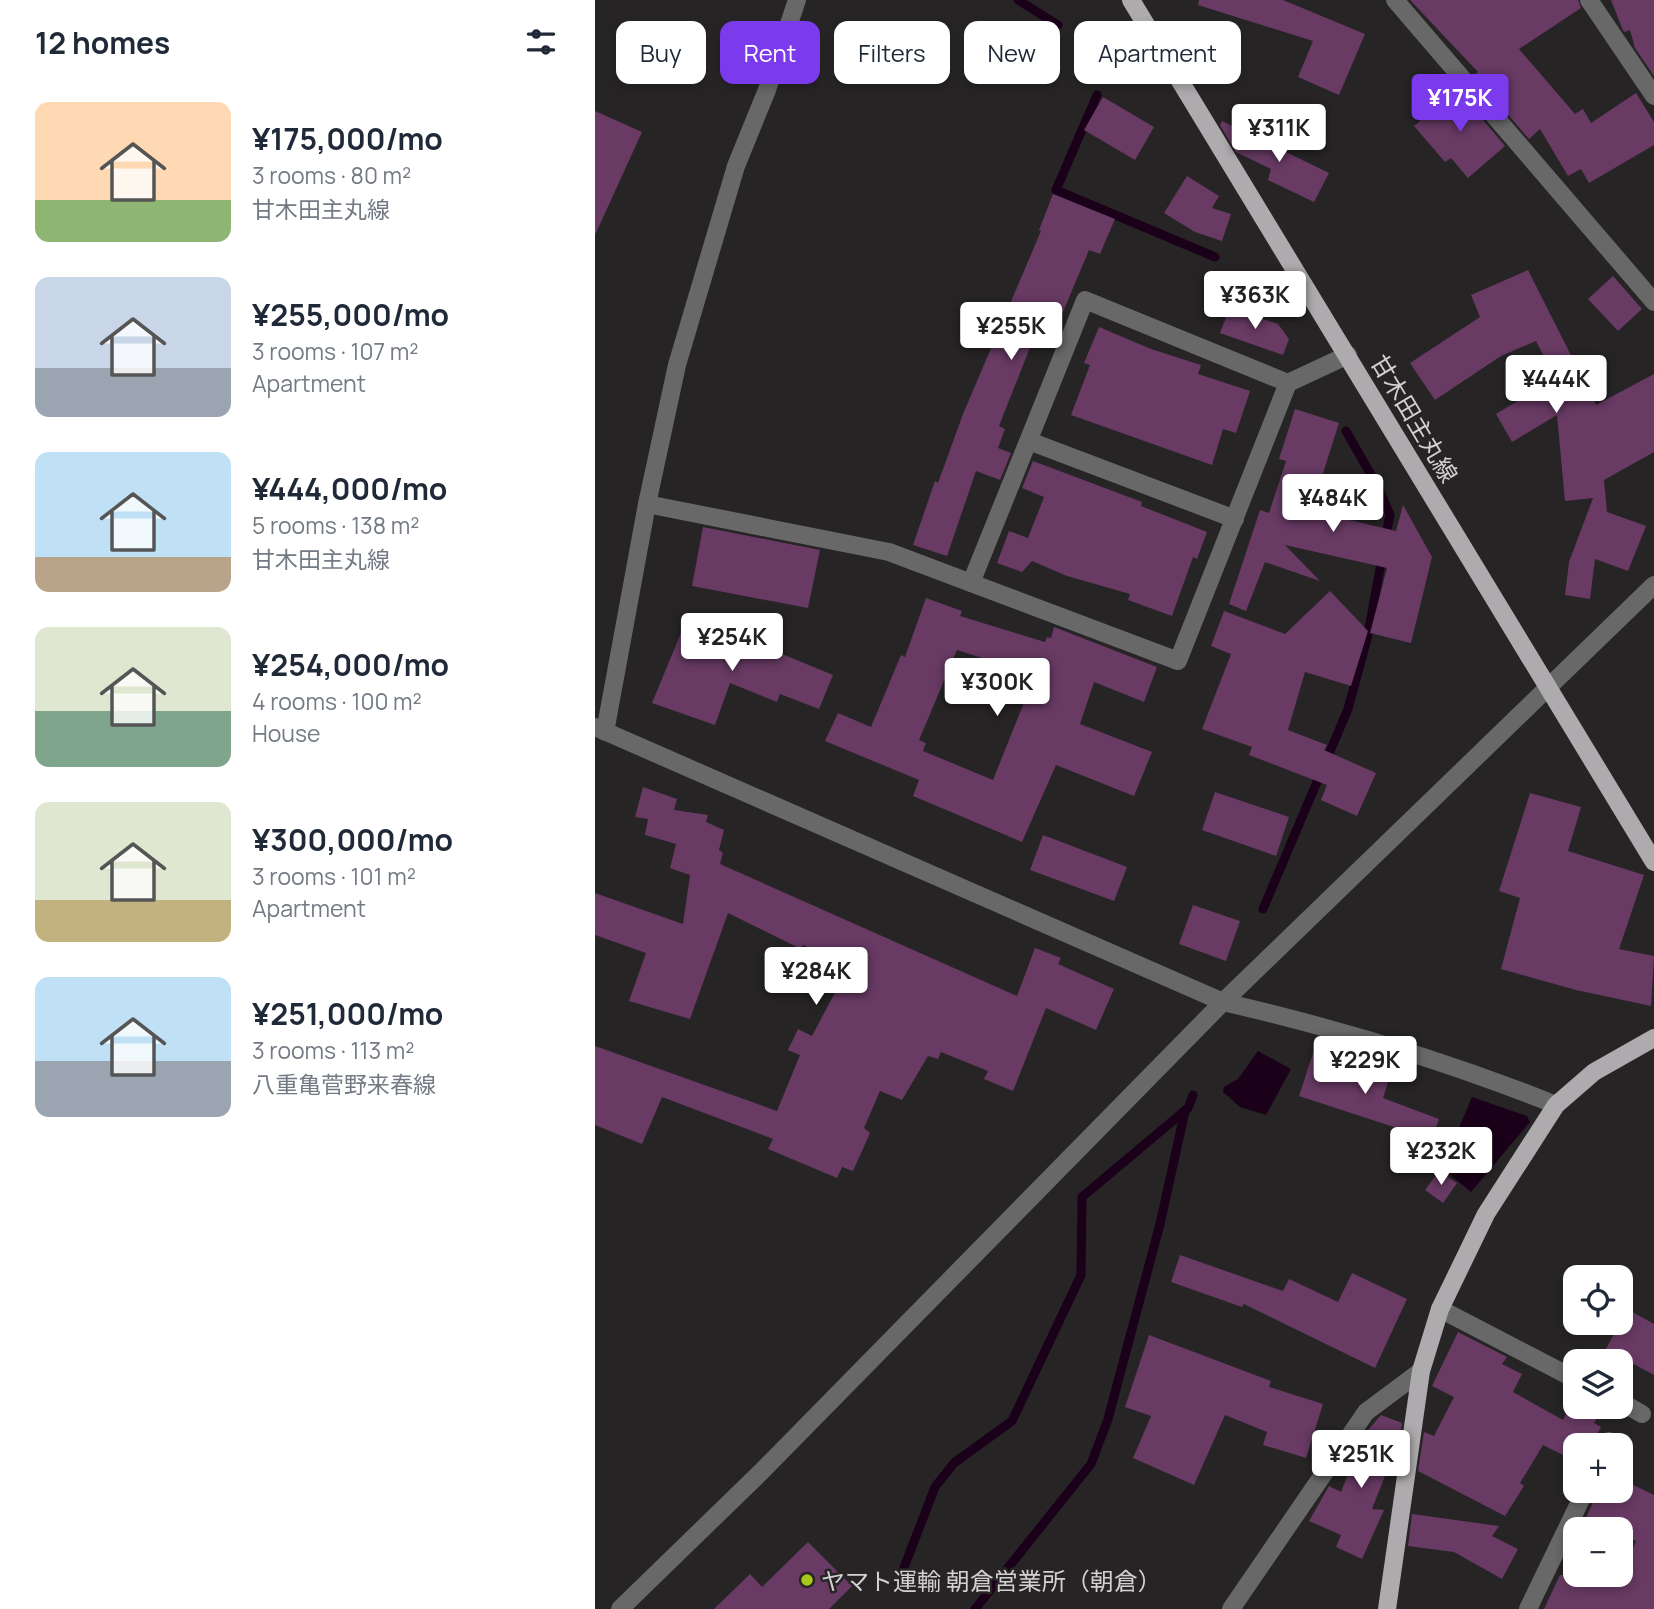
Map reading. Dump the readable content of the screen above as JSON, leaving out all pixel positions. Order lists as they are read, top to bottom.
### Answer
{
  "streets": {
    "main road": ["甘木田主丸線"]
  },
  "places": ["ヤマト運輸 朝倉営業所（朝倉）"],
  "page": {
    "heading": "12 homes",
    "chip": [
      "Buy",
      "Rent",
      "Filters",
      "New",
      "Apartment"
    ],
    "price": [
      "¥175K",
      "¥311K",
      "¥363K",
      "¥255K",
      "¥444K",
      "¥484K",
      "¥254K",
      "¥300K",
      "¥284K",
      "¥229K",
      "¥232K",
      "¥251K"
    ],
    "list": [
      {
        "name": "¥175,000/mo",
        "note": "3 rooms · 80 m² · 甘木田主丸線"
      },
      {
        "name": "¥255,000/mo",
        "note": "3 rooms · 107 m² · Apartment"
      },
      {
        "name": "¥444,000/mo",
        "note": "5 rooms · 138 m² · 甘木田主丸線"
      },
      {
        "name": "¥254,000/mo",
        "note": "4 rooms · 100 m² · House"
      },
      {
        "name": "¥300,000/mo",
        "note": "3 rooms · 101 m² · Apartment"
      },
      {
        "name": "¥251,000/mo",
        "note": "3 rooms · 113 m² · 八重亀菅野来春線"
      }
    ],
    "map_buttons": ["+", "−"]
  }
}
